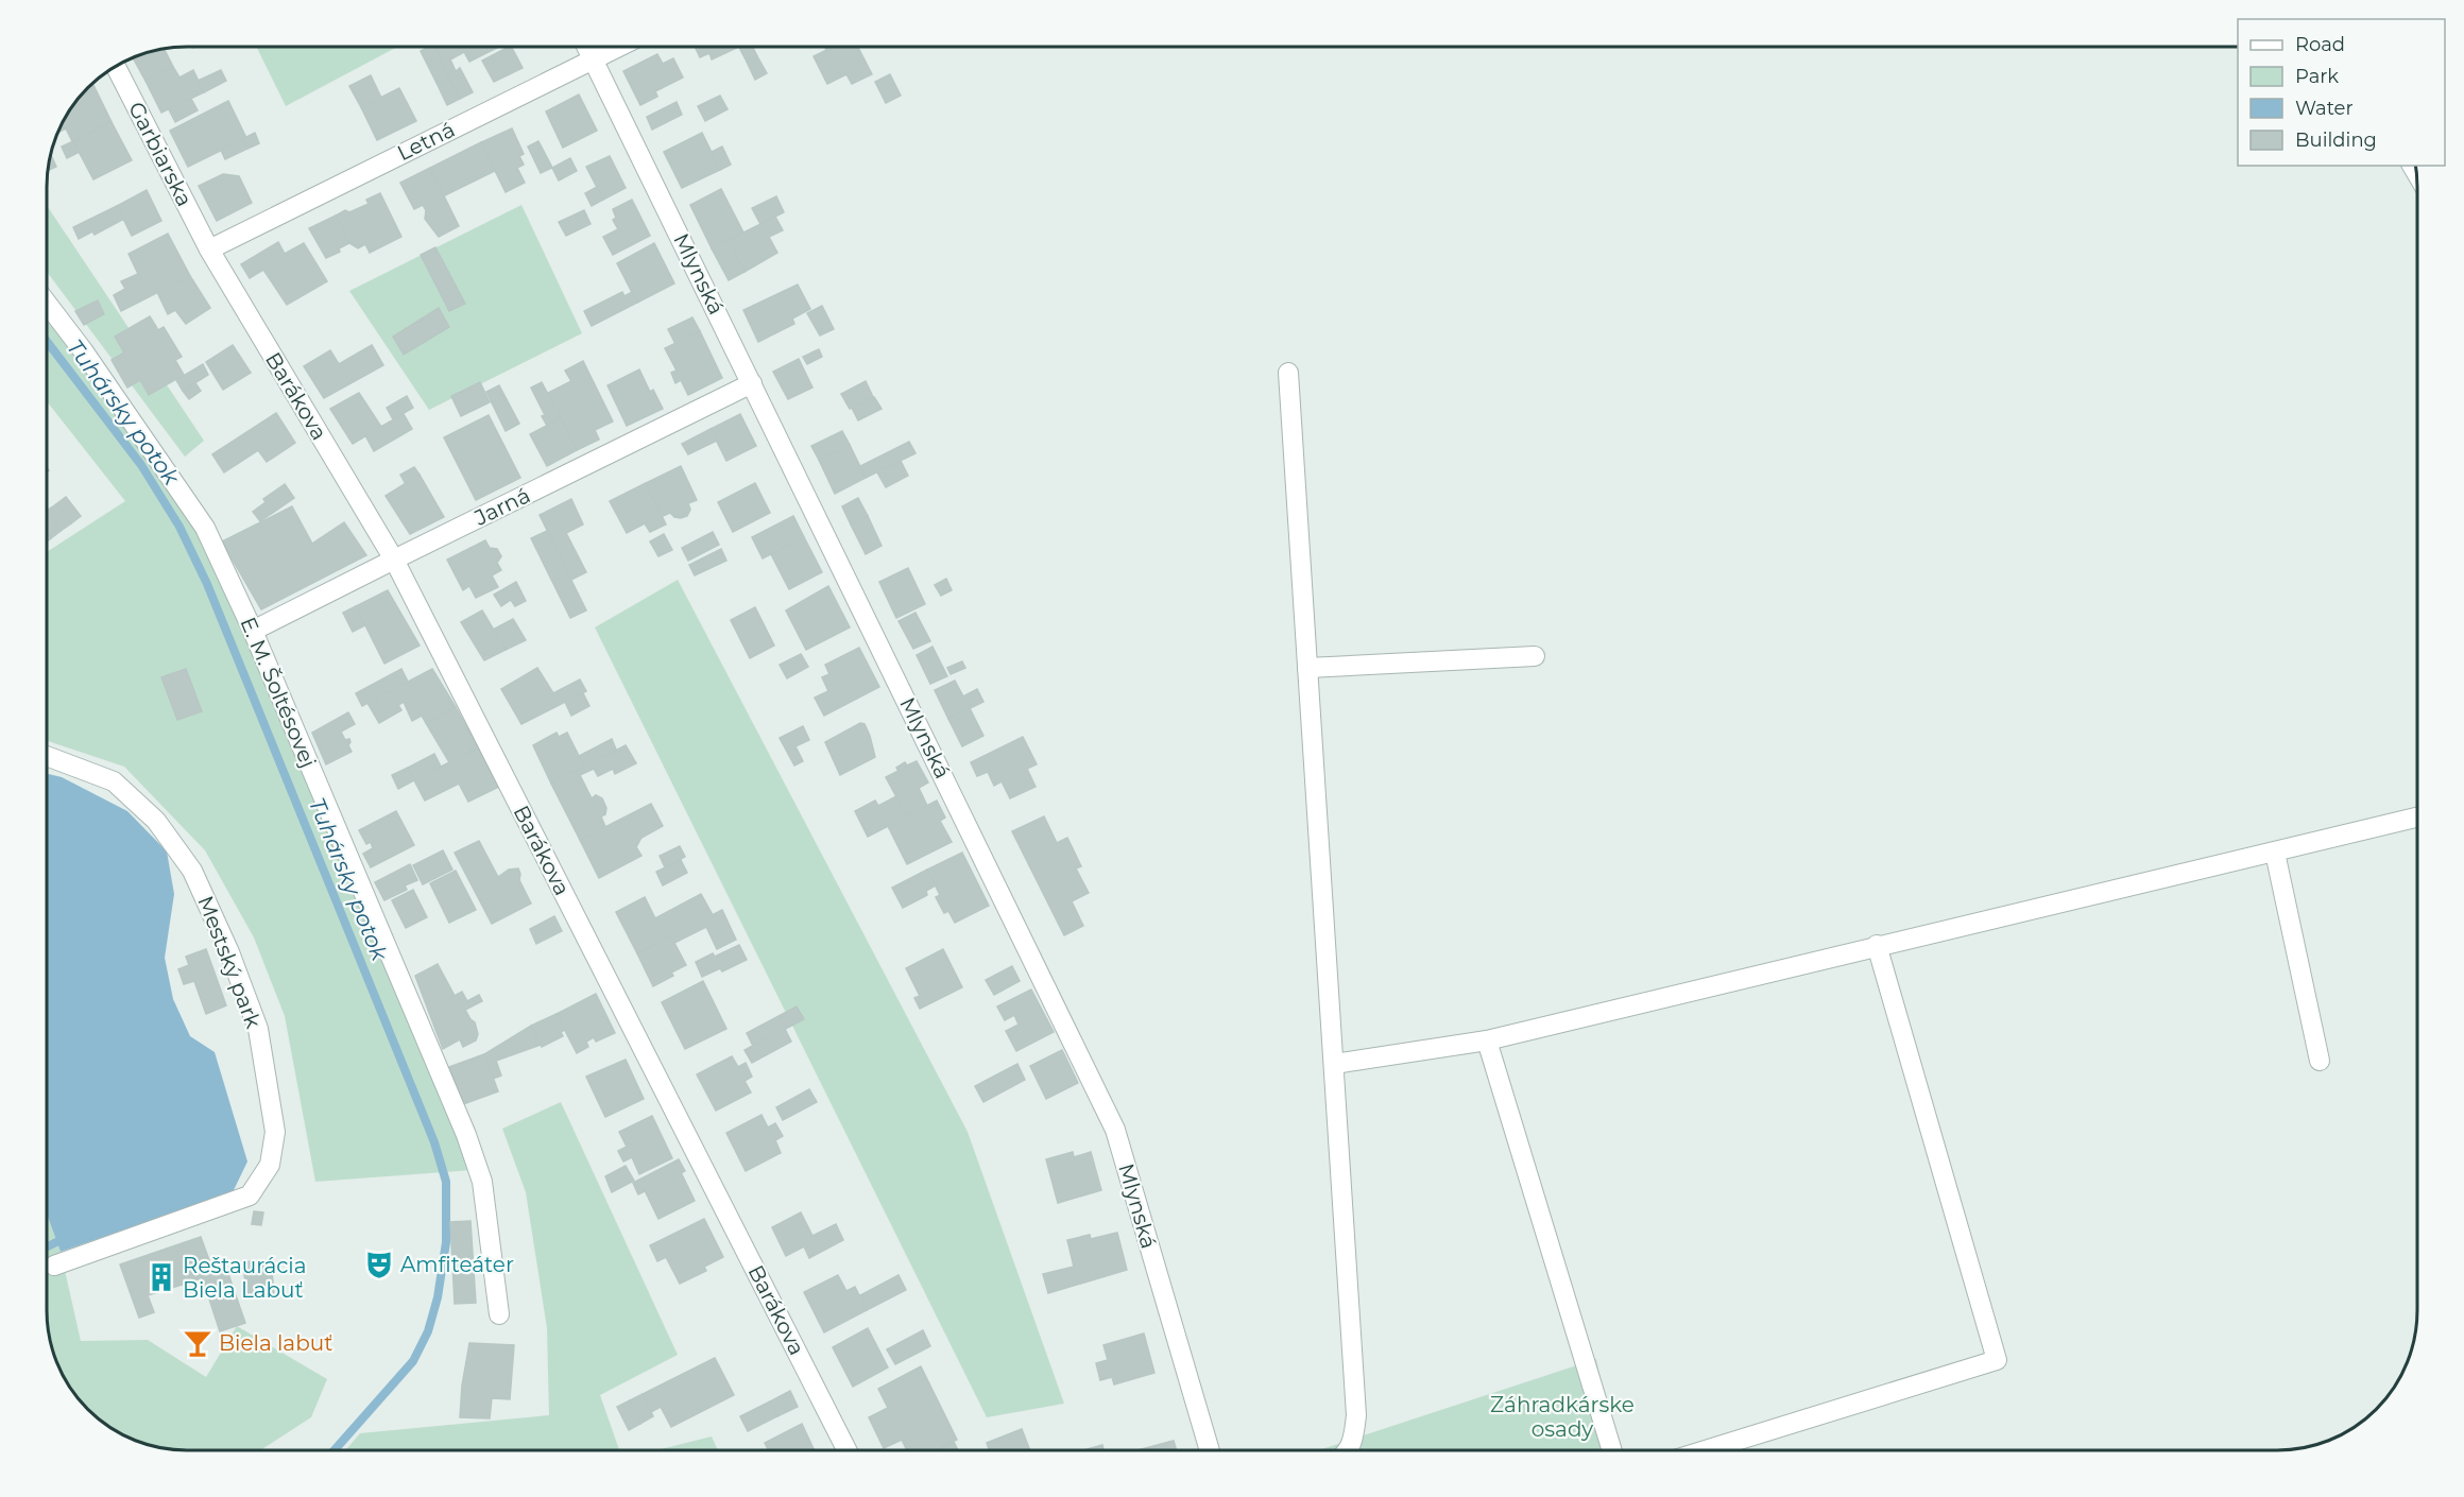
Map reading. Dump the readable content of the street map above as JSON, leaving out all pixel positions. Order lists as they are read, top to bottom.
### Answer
{
  "streets": {
    "street": [
      "Letná",
      "Garbiarska",
      "Mlynská",
      "Barákova",
      "Jarná",
      "E. M. Šoltésovej",
      "Mestský park"
    ]
  },
  "crossings": [
    ["Letná", "Garbiarska"],
    ["Letná", "Mlynská"],
    ["Letná", "Barákova"],
    ["Garbiarska", "Barákova"],
    ["Mlynská", "Jarná"],
    ["Barákova", "Jarná"],
    ["Jarná", "E. M. Šoltésovej"]
  ],
  "water": ["Tuhársky potok"],
  "parks": ["Záhradkárske osady"],
  "places": {
    "theatre": ["Amfiteáter"],
    "building": ["Reštaurácia Biela Labuť"],
    "bar": ["Biela labuť"]
  },
  "legend": [
    "Road",
    "Park",
    "Water",
    "Building"
  ]
}
